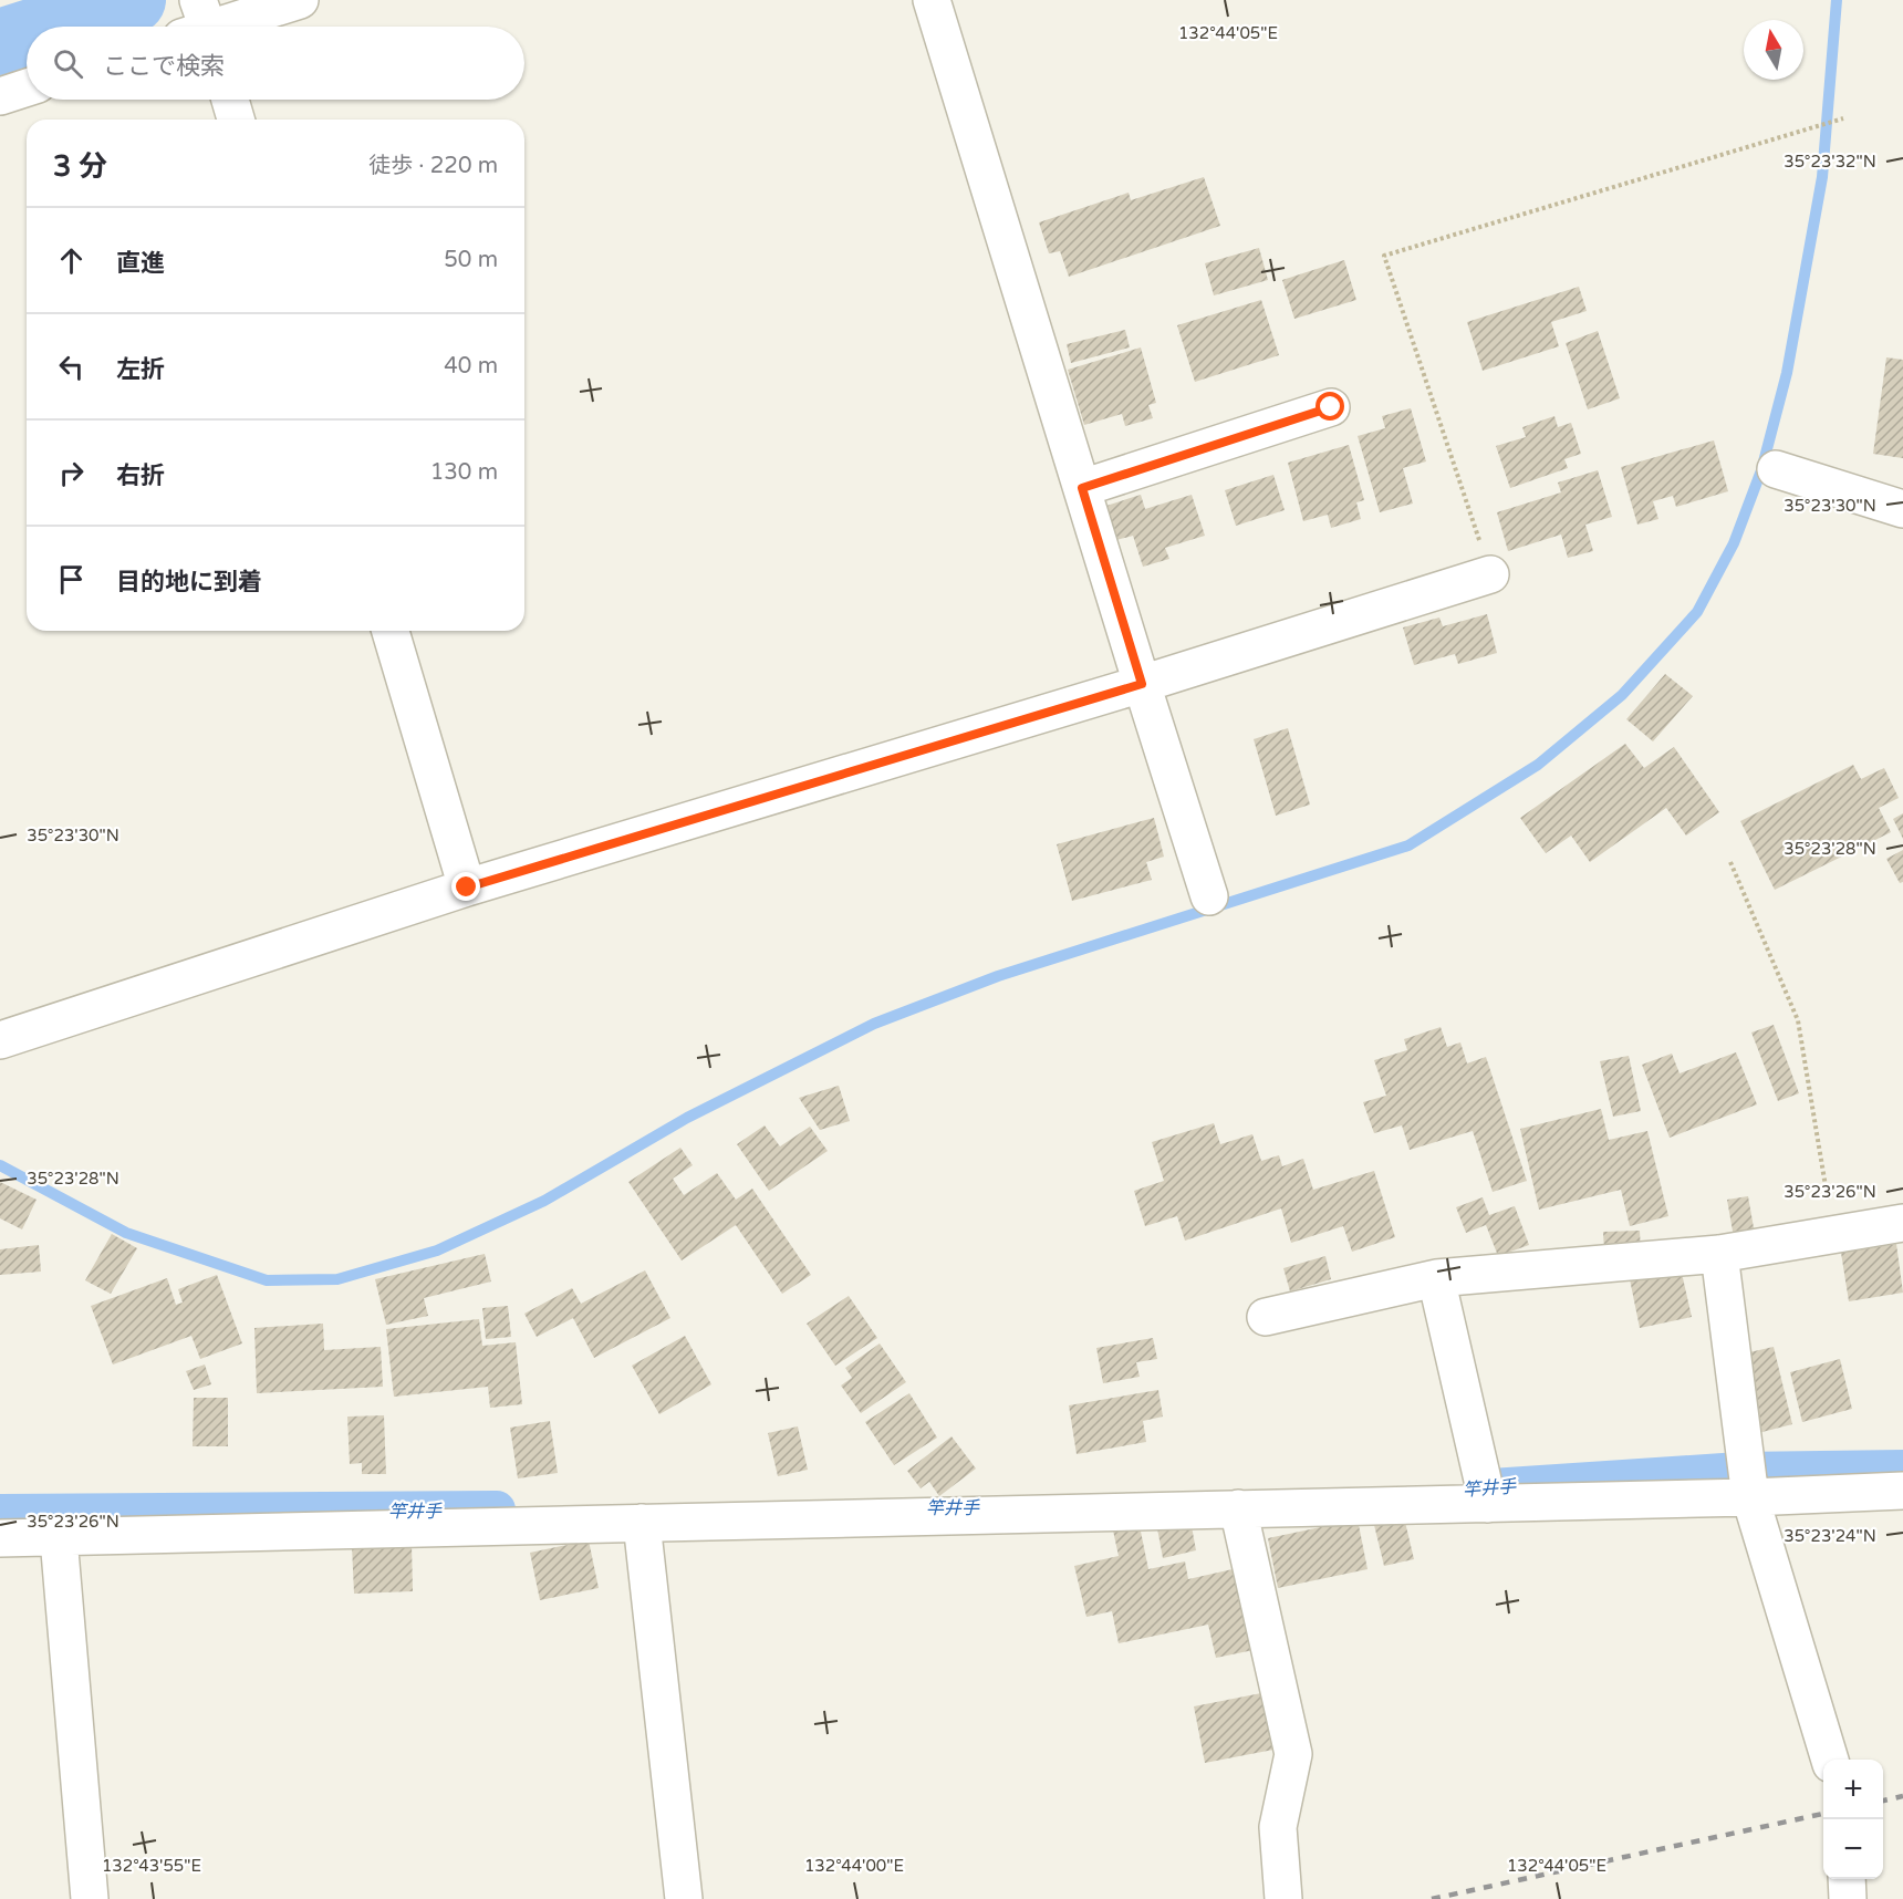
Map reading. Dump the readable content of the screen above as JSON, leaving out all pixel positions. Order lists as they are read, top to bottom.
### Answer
{
  "water": ["竿井手"],
  "north": "top",
  "page": {
    "search": "ここで検索",
    "heading": ["3 分", "徒歩 · 220 m"],
    "list": [
      ["直進", "50 m"],
      ["左折", "40 m"],
      ["右折", "130 m"],
      "目的地に到着"
    ],
    "map_buttons": ["+", "−"]
  },
  "coordinates": [
    "132°44'05\"E",
    "35°23'32\"N",
    "35°23'30\"N",
    "35°23'28\"N",
    "35°23'26\"N",
    "35°23'24\"N",
    "132°43'55\"E",
    "132°44'00\"E"
  ]
}
